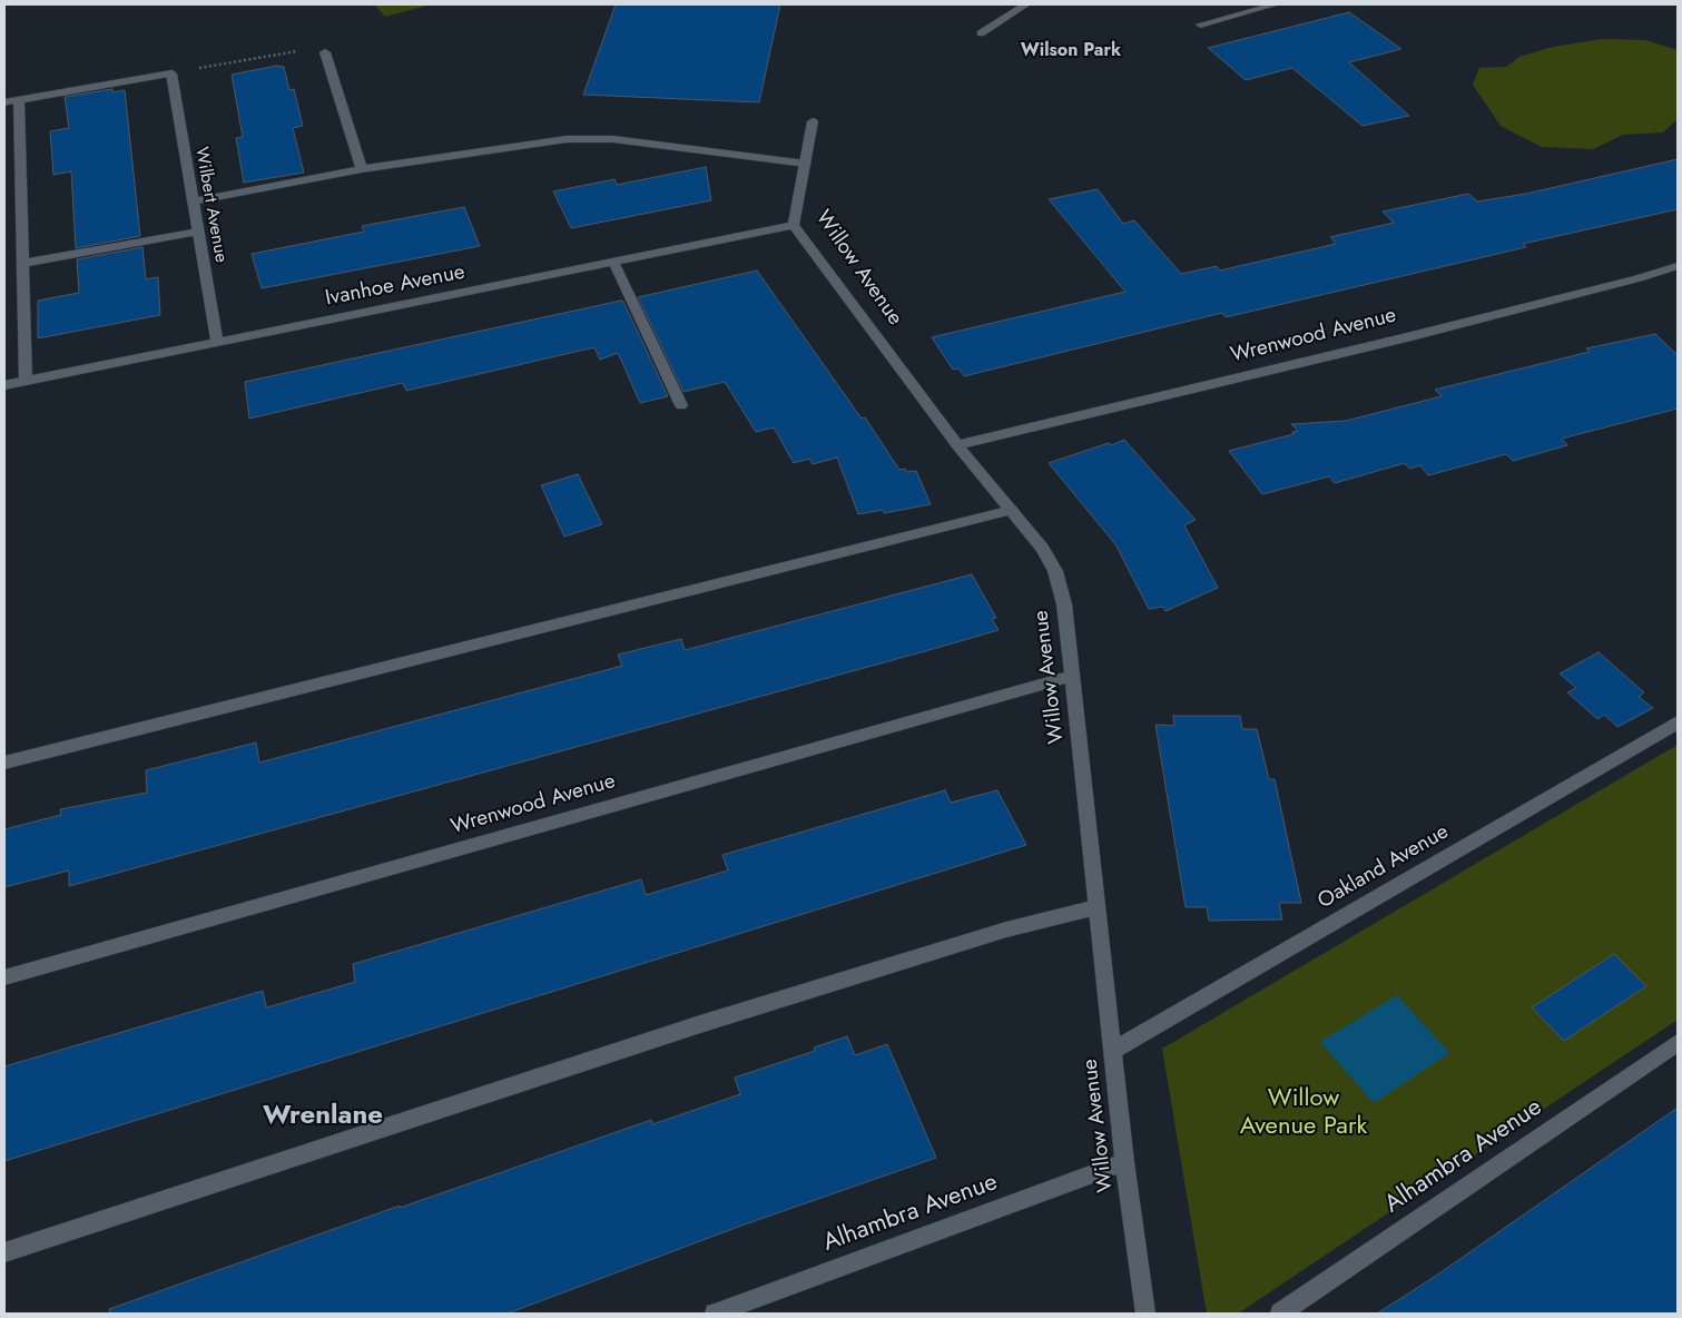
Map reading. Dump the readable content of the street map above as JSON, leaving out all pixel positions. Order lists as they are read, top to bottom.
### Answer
{
  "streets": {
    "street": [
      "Wilbert Avenue",
      "Willow Avenue",
      "Ivanhoe Avenue",
      "Wrenwood Avenue",
      "Oakland Avenue",
      "Alhambra Avenue"
    ]
  },
  "crossings": [
    ["Wilbert Avenue", "Ivanhoe Avenue"],
    ["Willow Avenue", "Ivanhoe Avenue"],
    ["Willow Avenue", "Wrenwood Avenue"],
    ["Willow Avenue", "Oakland Avenue"],
    ["Willow Avenue", "Alhambra Avenue"]
  ],
  "districts": ["Wilson Park", "Wrenlane"],
  "parks": ["Willow Avenue Park"]
}
